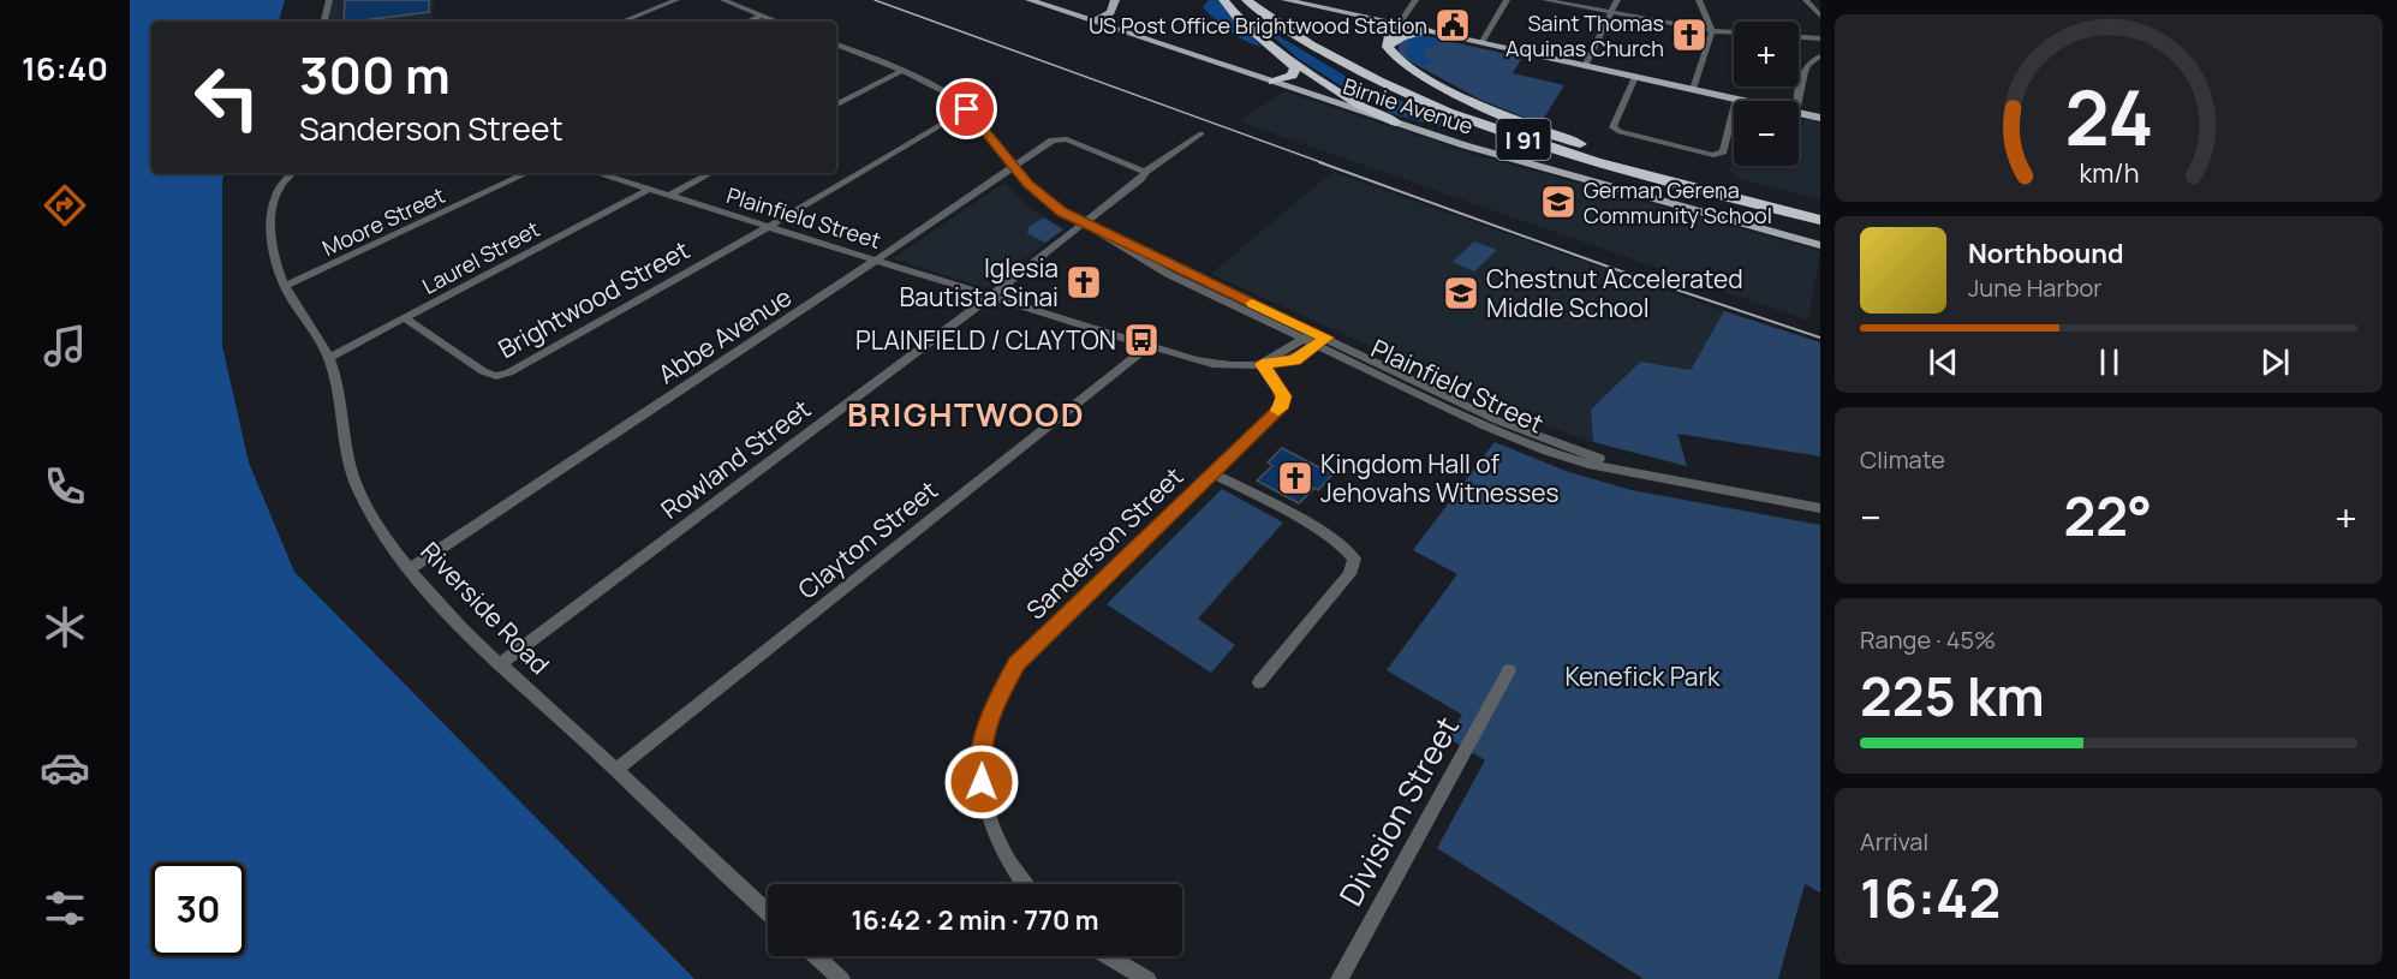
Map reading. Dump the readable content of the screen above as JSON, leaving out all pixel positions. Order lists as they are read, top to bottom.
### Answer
{
  "streets": {
    "highway": ["I 91"],
    "main road": ["Birnie Avenue"],
    "street": [
      "Plainfield Street",
      "Moore Street",
      "Laurel Street",
      "Brightwood Street",
      "Abbe Avenue",
      "Rowland Street",
      "Clayton Street",
      "Sanderson Street",
      "Riverside Road",
      "Division Street"
    ]
  },
  "crossings": [
    ["Plainfield Street", "Laurel Street"],
    ["Plainfield Street", "Brightwood Street"],
    ["Plainfield Street", "Abbe Avenue"],
    ["Plainfield Street", "Rowland Street"],
    ["Plainfield Street", "Clayton Street"],
    ["Plainfield Street", "Sanderson Street"],
    ["Moore Street", "Riverside Road"],
    ["Laurel Street", "Brightwood Street"],
    ["Laurel Street", "Riverside Road"],
    ["Abbe Avenue", "Rowland Street"],
    ["Abbe Avenue", "Riverside Road"],
    ["Rowland Street", "Riverside Road"],
    ["Clayton Street", "Riverside Road"]
  ],
  "districts": ["BRIGHTWOOD"],
  "parks": ["Kenefick Park"],
  "places": {
    "public building": ["US Post Office Brightwood Station"],
    "church": ["Saint Thomas Aquinas Church", "Iglesia Bautista Sinai", "Kingdom Hall of Jehovahs Witnesses"],
    "school or university": ["German Gerena Community School", "Chestnut Accelerated Middle School"],
    "bus stop": ["PLAINFIELD / CLAYTON"]
  },
  "page": {
    "tabs": "16:40",
    "map_buttons": ["+", "−"],
    "turn": ["300 m", "Sanderson Street"],
    "song": ["Northbound", "June Harbor"],
    "tile": [
      "Climate",
      ["Range · 45%", "225 km"],
      ["Arrival", "16:42"]
    ],
    "heat": ["−", "22°", "+"],
    "limit": "30",
    "trip": "16:42 · 2 min · 770 m",
    "gauge": ["24", "km/h"]
  }
}
